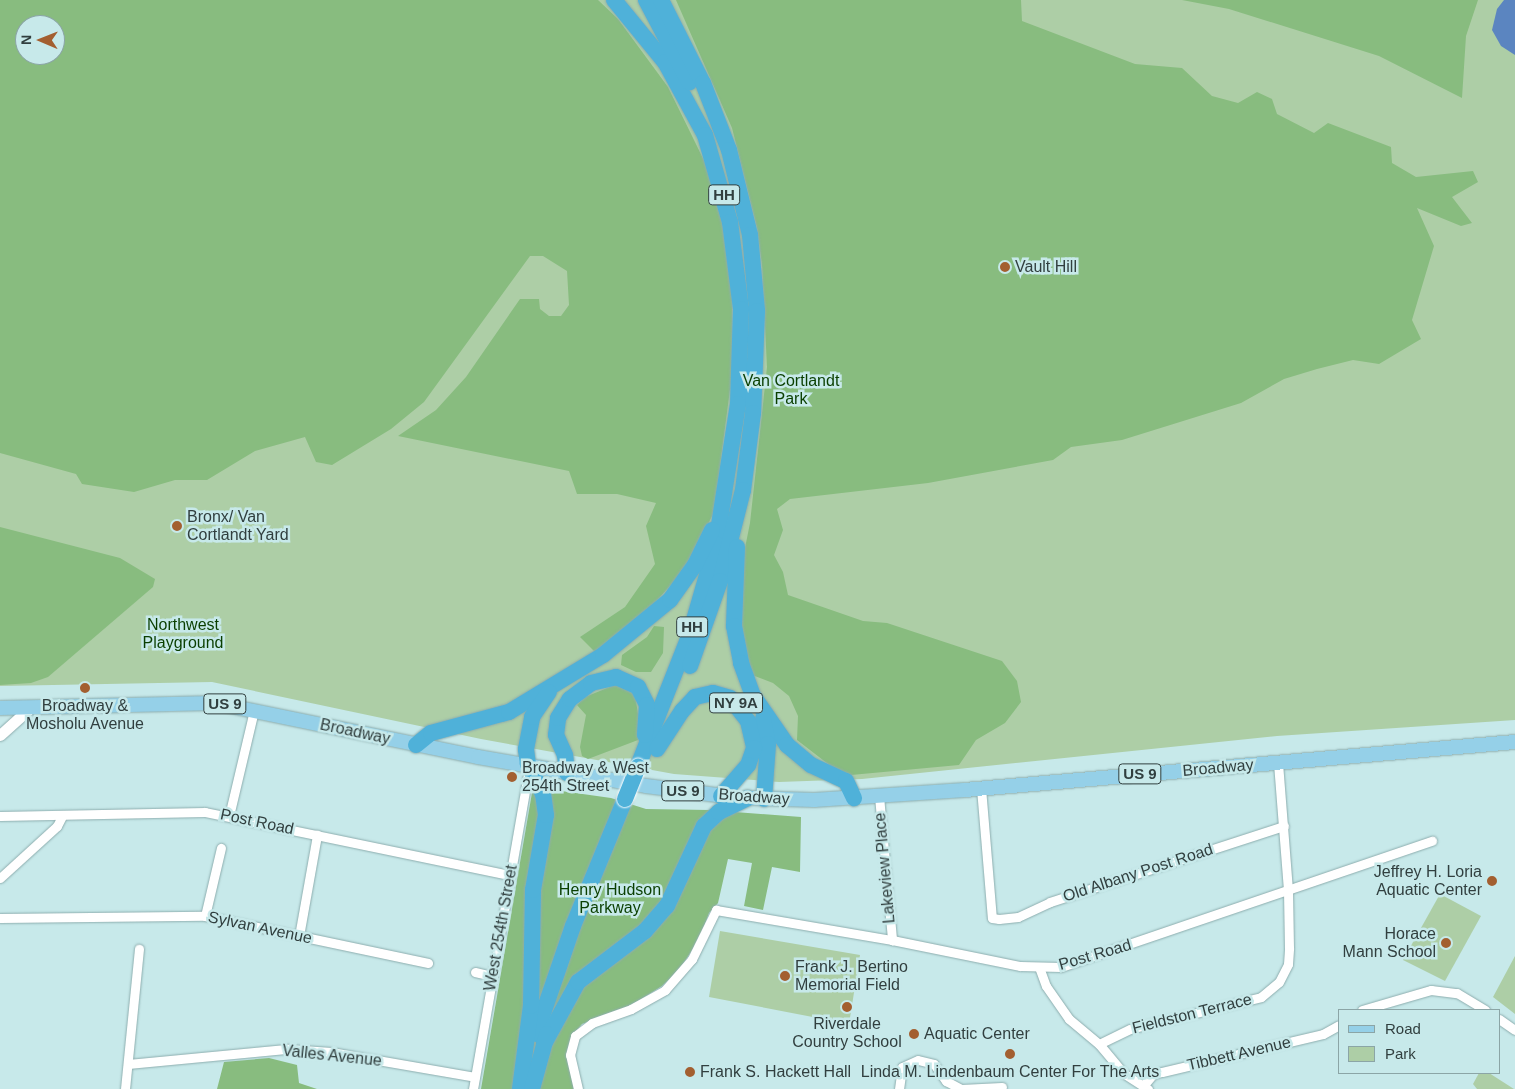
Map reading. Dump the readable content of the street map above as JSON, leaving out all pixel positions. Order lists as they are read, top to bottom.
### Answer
{
  "streets": {
    "highway": ["HH", "NY 9A"],
    "main road": ["US 9", "Broadway"],
    "street": [
      "Post Road",
      "Lakeview Place",
      "Old Albany Post Road",
      "Sylvan Avenue",
      "West 254th Street",
      "Fieldston Terrace",
      "Tibbett Avenue",
      "Valles Avenue"
    ]
  },
  "crossings": [
    ["HH", "NY 9A"],
    ["NY 9A", "Broadway"],
    ["Broadway", "Lakeview Place"],
    ["Broadway", "Old Albany Post Road"],
    ["Broadway", "West 254th Street"],
    ["Broadway", "Fieldston Terrace"],
    ["Post Road", "Lakeview Place"],
    ["Post Road", "West 254th Street"],
    ["Post Road", "Fieldston Terrace"],
    ["Old Albany Post Road", "Fieldston Terrace"],
    ["West 254th Street", "Valles Avenue"]
  ],
  "parks": ["Van Cortlandt Park", "Northwest Playground", "Henry Hudson Parkway"],
  "places": [
    "Vault Hill",
    "Bronx/ Van Cortlandt Yard",
    "Broadway & Mosholu Avenue",
    "Broadway & West 254th Street",
    "Jeffrey H. Loria Aquatic Center",
    "Horace Mann School",
    "Frank J. Bertino Memorial Field",
    "Riverdale Country School",
    "Aquatic Center",
    "Linda M. Lindenbaum Center For The Arts",
    "Frank S. Hackett Hall"
  ],
  "legend": ["Road", "Park"],
  "north": "left"
}
